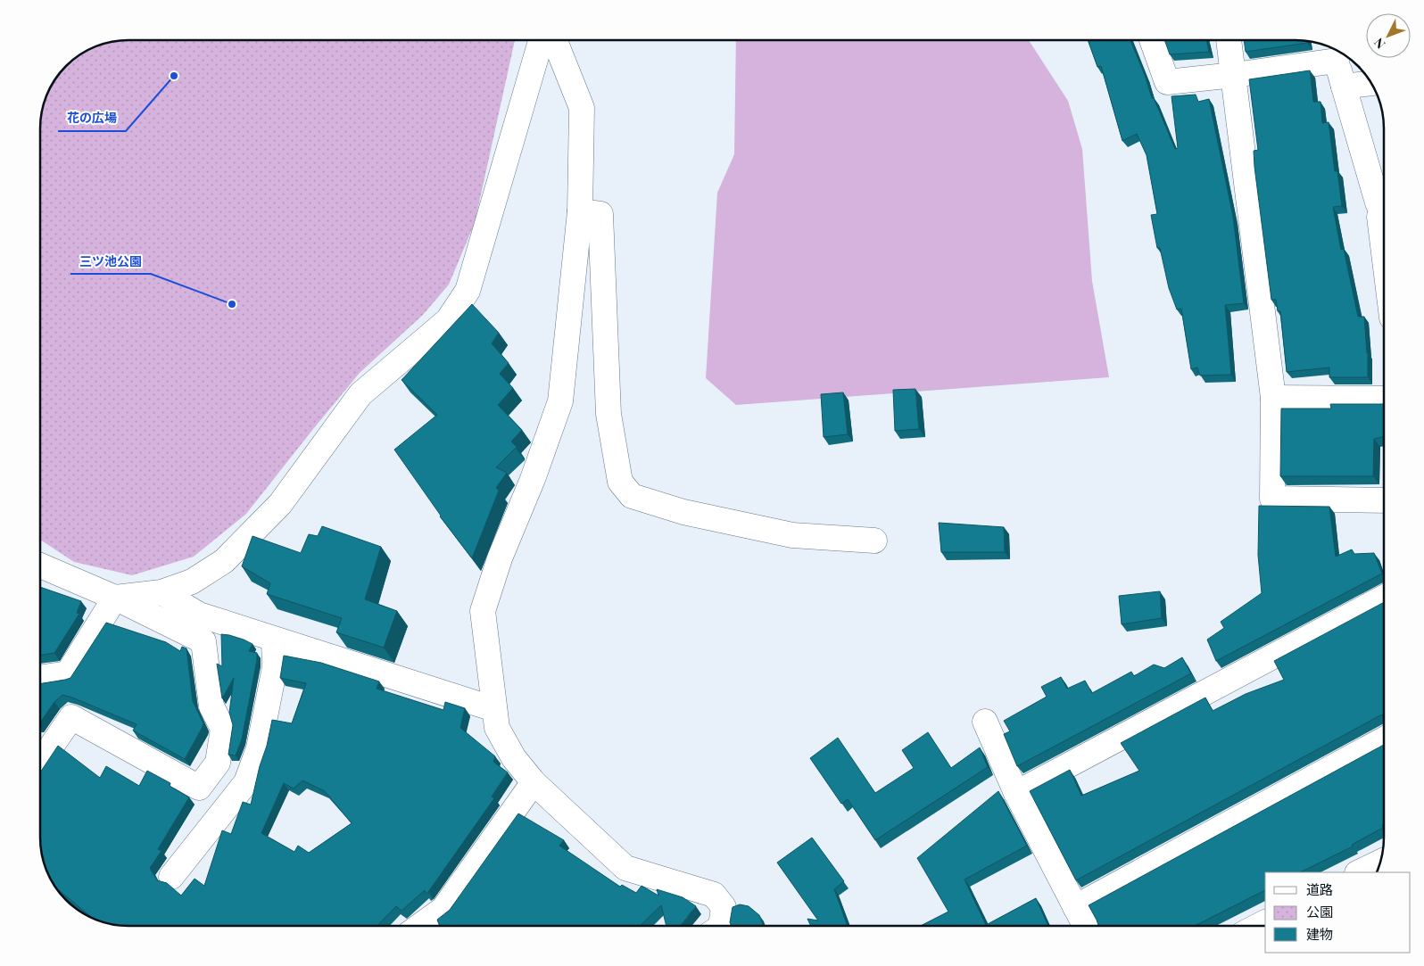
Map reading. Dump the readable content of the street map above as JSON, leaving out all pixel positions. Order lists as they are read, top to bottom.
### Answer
{
  "places": ["花の広場", "三ツ池公園"],
  "legend": ["道路", "公園", "建物"],
  "north": "bottom left"
}
